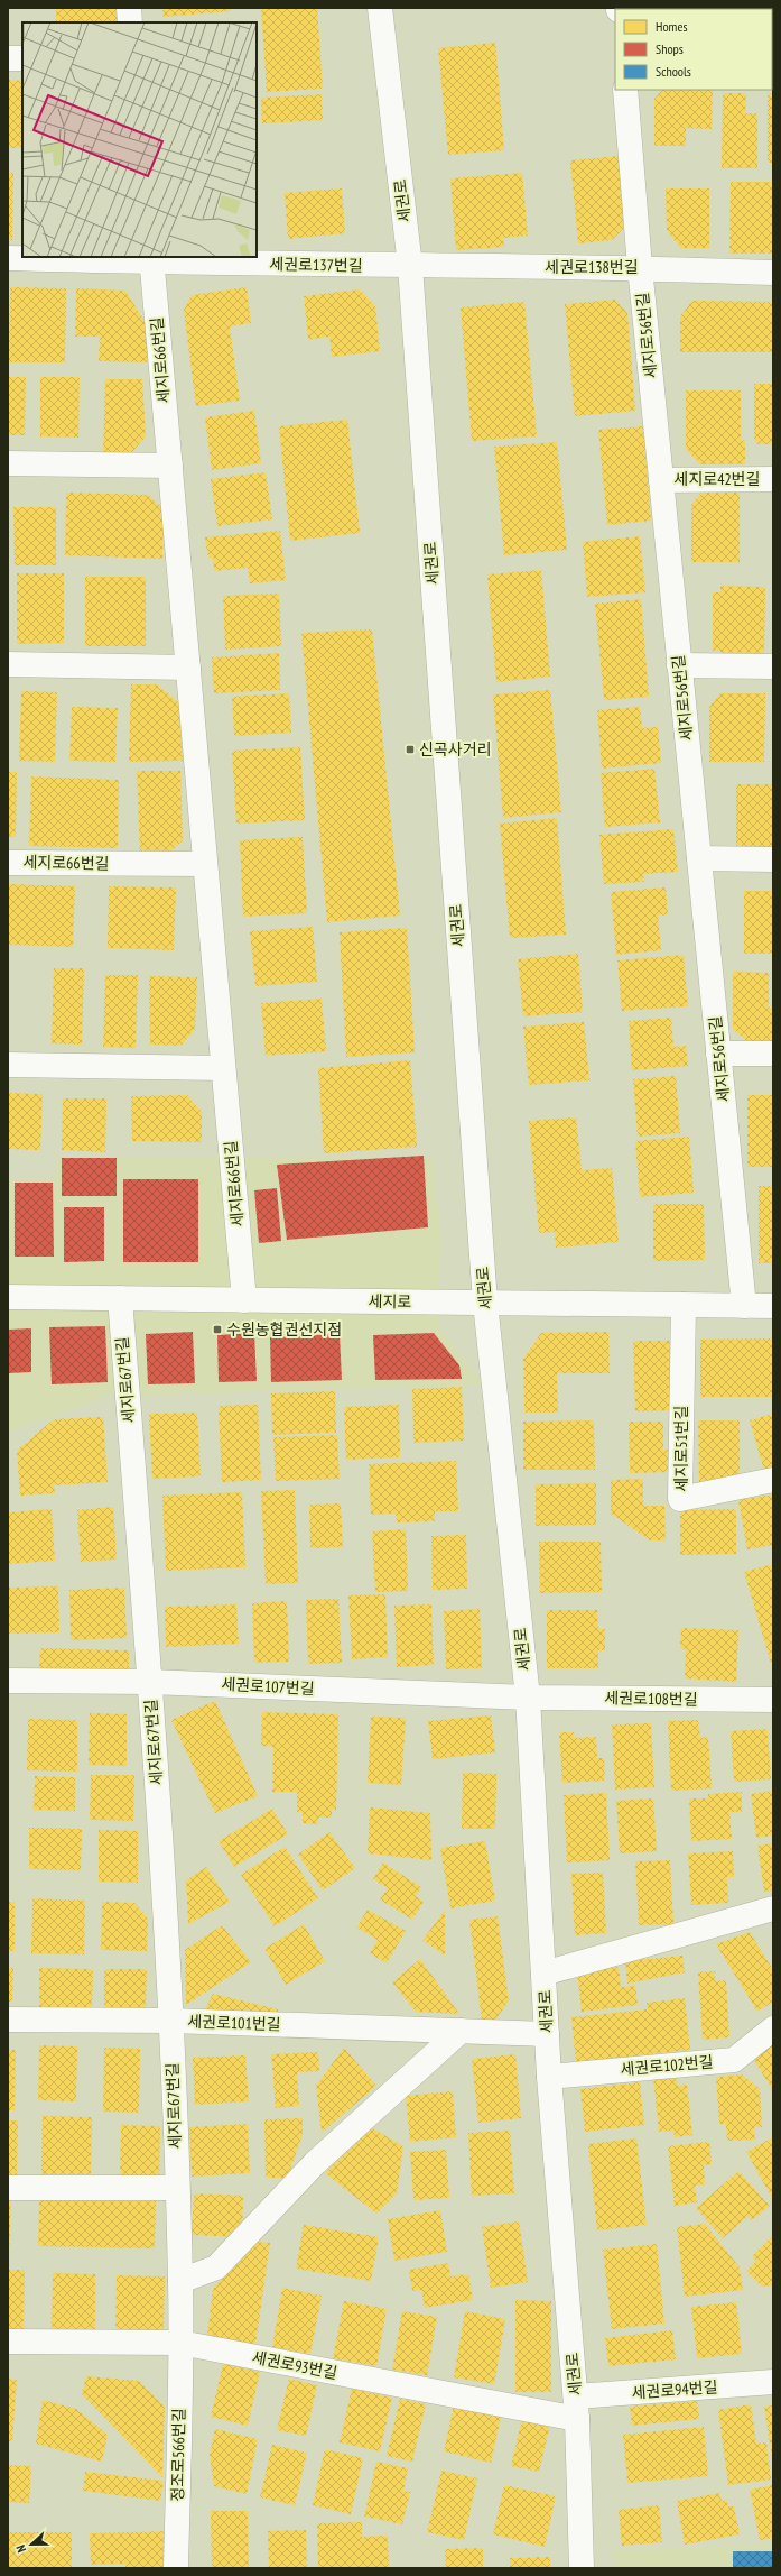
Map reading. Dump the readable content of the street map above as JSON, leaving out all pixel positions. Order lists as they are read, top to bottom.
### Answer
{
  "streets": {
    "street": [
      "세권로",
      "세권로137번길",
      "세권로138번길",
      "세지로56번길",
      "세지로66번길",
      "세지로42번길",
      "세지로",
      "세지로67번길",
      "세지로51번길",
      "세권로107번길",
      "세권로108번길",
      "세권로101번길",
      "세권로102번길",
      "세권로93번길",
      "세권로94번길",
      "정조로566번길"
    ]
  },
  "crossings": [
    ["세권로", "세권로137번길"],
    ["세권로", "세권로138번길"],
    ["세권로", "세지로"],
    ["세권로", "세권로107번길"],
    ["세권로", "세권로108번길"],
    ["세권로", "세권로101번길"],
    ["세권로", "세권로102번길"],
    ["세권로", "세권로93번길"],
    ["세권로", "세권로94번길"],
    ["세권로137번길", "세권로138번길"],
    ["세권로137번길", "세지로66번길"],
    ["세권로138번길", "세지로56번길"],
    ["세지로56번길", "세지로42번길"],
    ["세지로56번길", "세지로"],
    ["세지로66번길", "세지로"],
    ["세지로", "세지로67번길"],
    ["세지로", "세지로51번길"],
    ["세지로67번길", "세권로107번길"],
    ["세지로67번길", "세권로101번길"],
    ["세지로67번길", "세권로93번길"],
    ["세지로67번길", "정조로566번길"],
    ["세권로107번길", "세권로108번길"],
    ["세권로93번길", "세권로94번길"],
    ["세권로93번길", "정조로566번길"]
  ],
  "places": {
    "transit": ["신곡사거리", "수원농협권선지점"]
  },
  "legend": ["Homes", "Shops", "Schools"],
  "north": "left"
}
